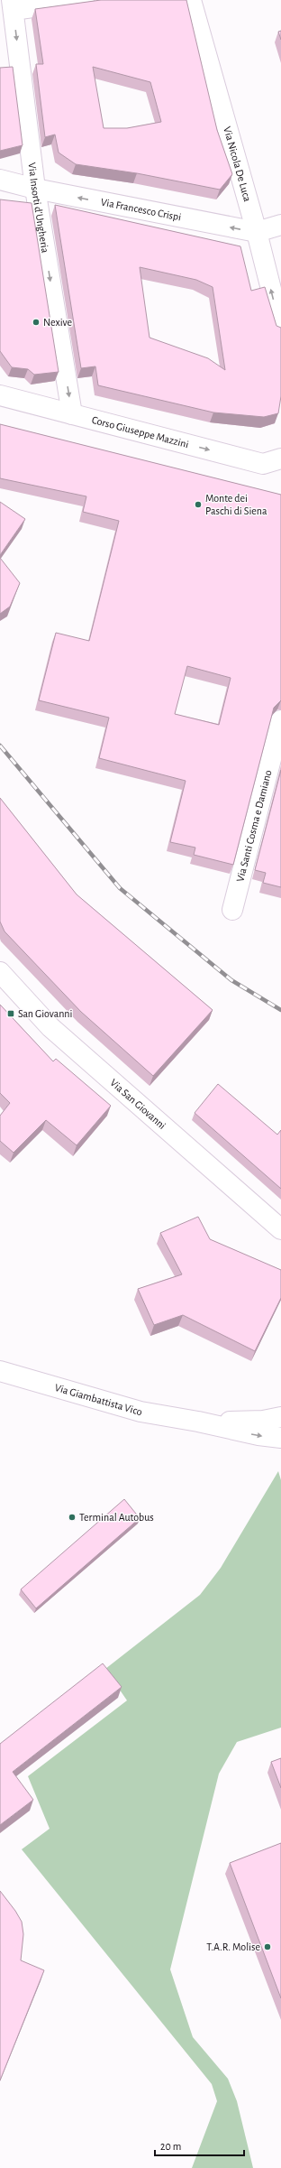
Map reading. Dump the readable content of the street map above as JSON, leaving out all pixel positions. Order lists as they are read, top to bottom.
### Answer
{
  "streets": {
    "street": [
      "Via Nicola De Luca",
      "Via Insorti d'Ungheria",
      "Via Francesco Crispi",
      "Corso Giuseppe Mazzini",
      "Via Santi Cosma e Damiano",
      "Via San Giovanni",
      "Via Giambattista Vico"
    ]
  },
  "crossings": [
    ["Via Nicola De Luca", "Via Francesco Crispi"],
    ["Via Insorti d'Ungheria", "Via Francesco Crispi"],
    ["Via Insorti d'Ungheria", "Corso Giuseppe Mazzini"]
  ],
  "one_way": ["Via Insorti d'Ungheria", "Via Francesco Crispi", "Corso Giuseppe Mazzini"],
  "places": {
    "other": [
      "Nexive",
      "Monte dei Paschi di Siena",
      "Terminal Autobus",
      "T.A.R. Molise"
    ],
    "transit": ["San Giovanni"]
  },
  "scale_bar": "20 m"
}
